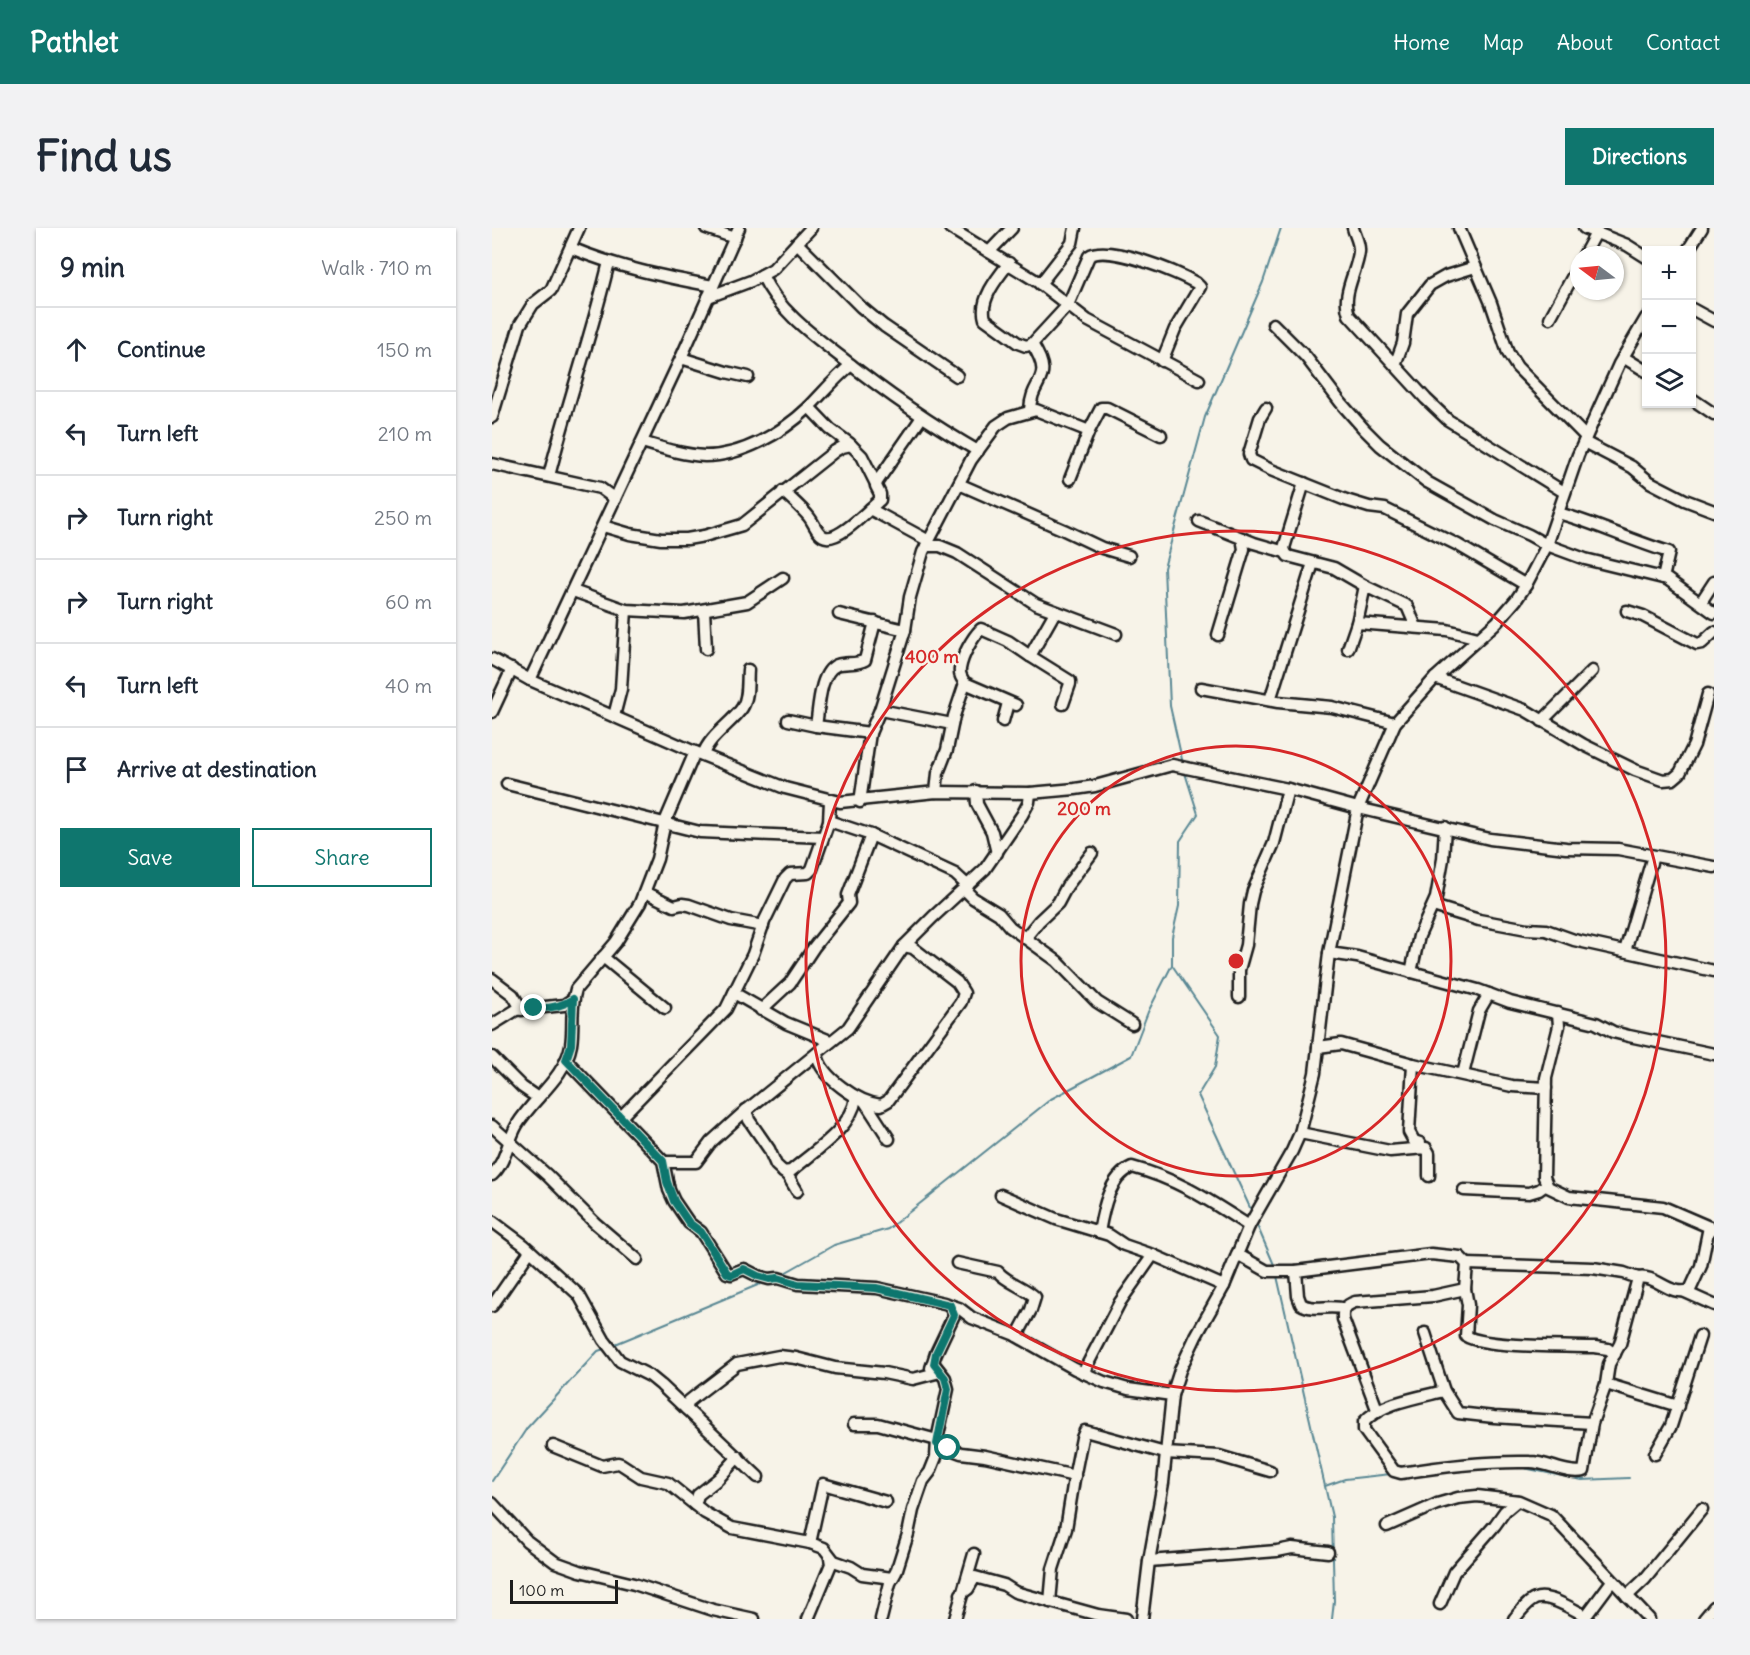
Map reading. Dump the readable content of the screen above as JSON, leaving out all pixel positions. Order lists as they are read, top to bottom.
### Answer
{
  "scale_bar": "100 m",
  "north": "left",
  "page": {
    "header": "Pathlet",
    "nav": [
      "Home",
      "Map",
      "About",
      "Contact"
    ],
    "buttons": [
      "Directions",
      ["Save", "Share"]
    ],
    "title": "Find us",
    "heading": ["9 min", "Walk · 710 m"],
    "map_buttons": ["+", "−"],
    "list": [
      ["Continue", "150 m"],
      ["Turn left", "210 m"],
      ["Turn right", "250 m"],
      ["Turn right", "60 m"],
      ["Turn left", "40 m"],
      "Arrive at destination"
    ],
    "scale": "100 m"
  },
  "rings": ["400 m", "200 m"]
}
